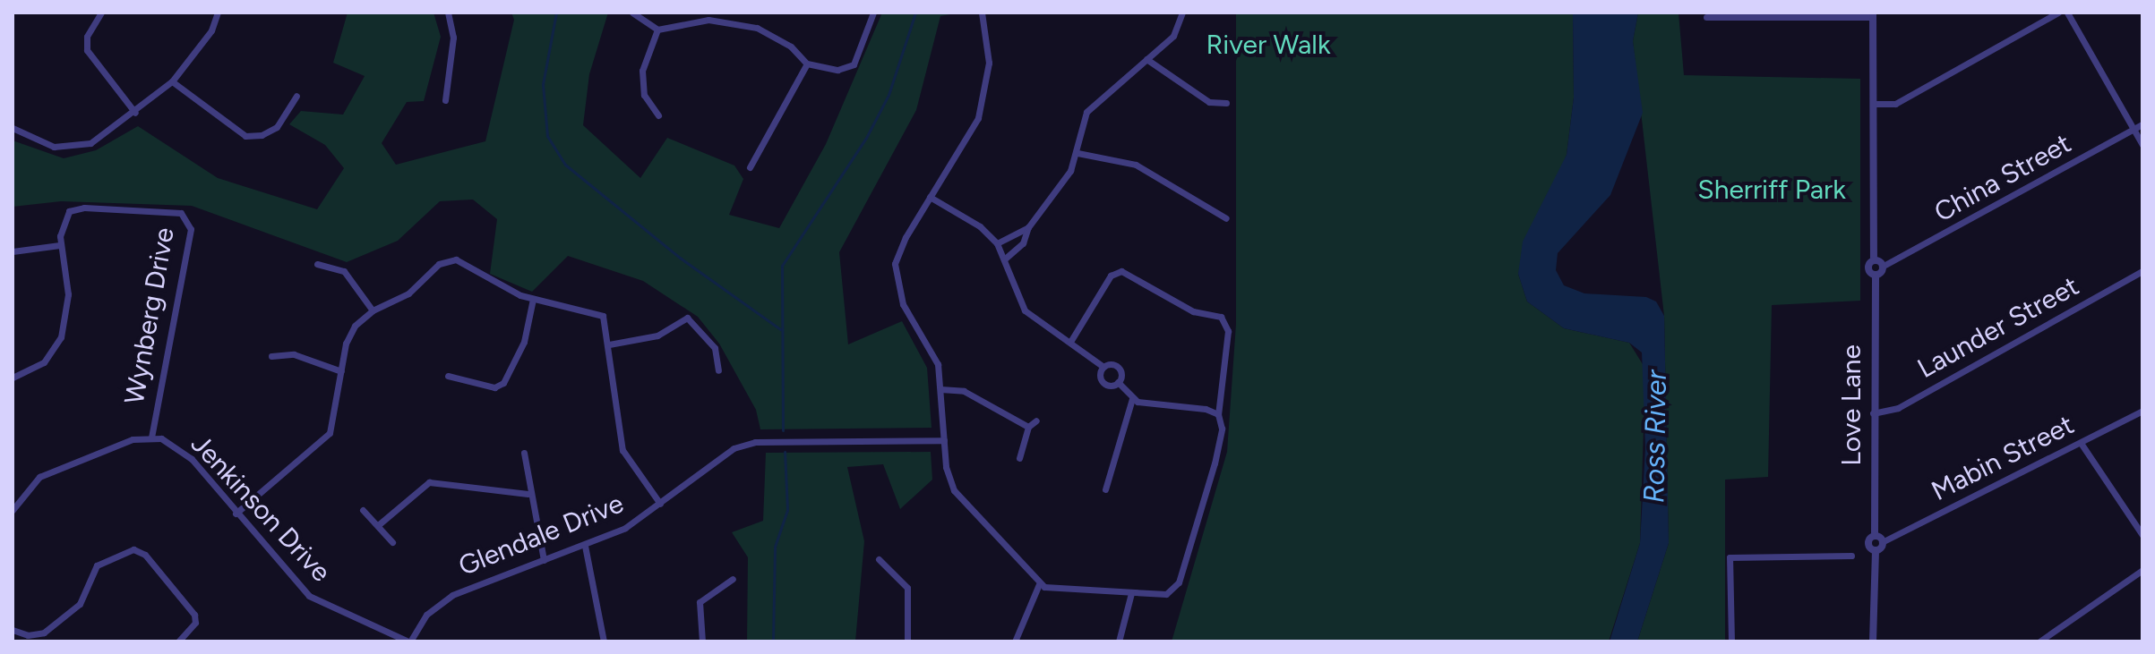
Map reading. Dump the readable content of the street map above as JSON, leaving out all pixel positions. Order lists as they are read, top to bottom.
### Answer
{
  "streets": {
    "street": [
      "China Street",
      "Wynberg Drive",
      "Launder Street",
      "Love Lane",
      "Mabin Street",
      "Jenkinson Drive",
      "Glendale Drive"
    ]
  },
  "crossings": [
    ["Wynberg Drive", "Jenkinson Drive"],
    ["Launder Street", "Love Lane"],
    ["Jenkinson Drive", "Glendale Drive"]
  ],
  "water": ["Ross River"],
  "parks": ["River Walk", "Sherriff Park"]
}
